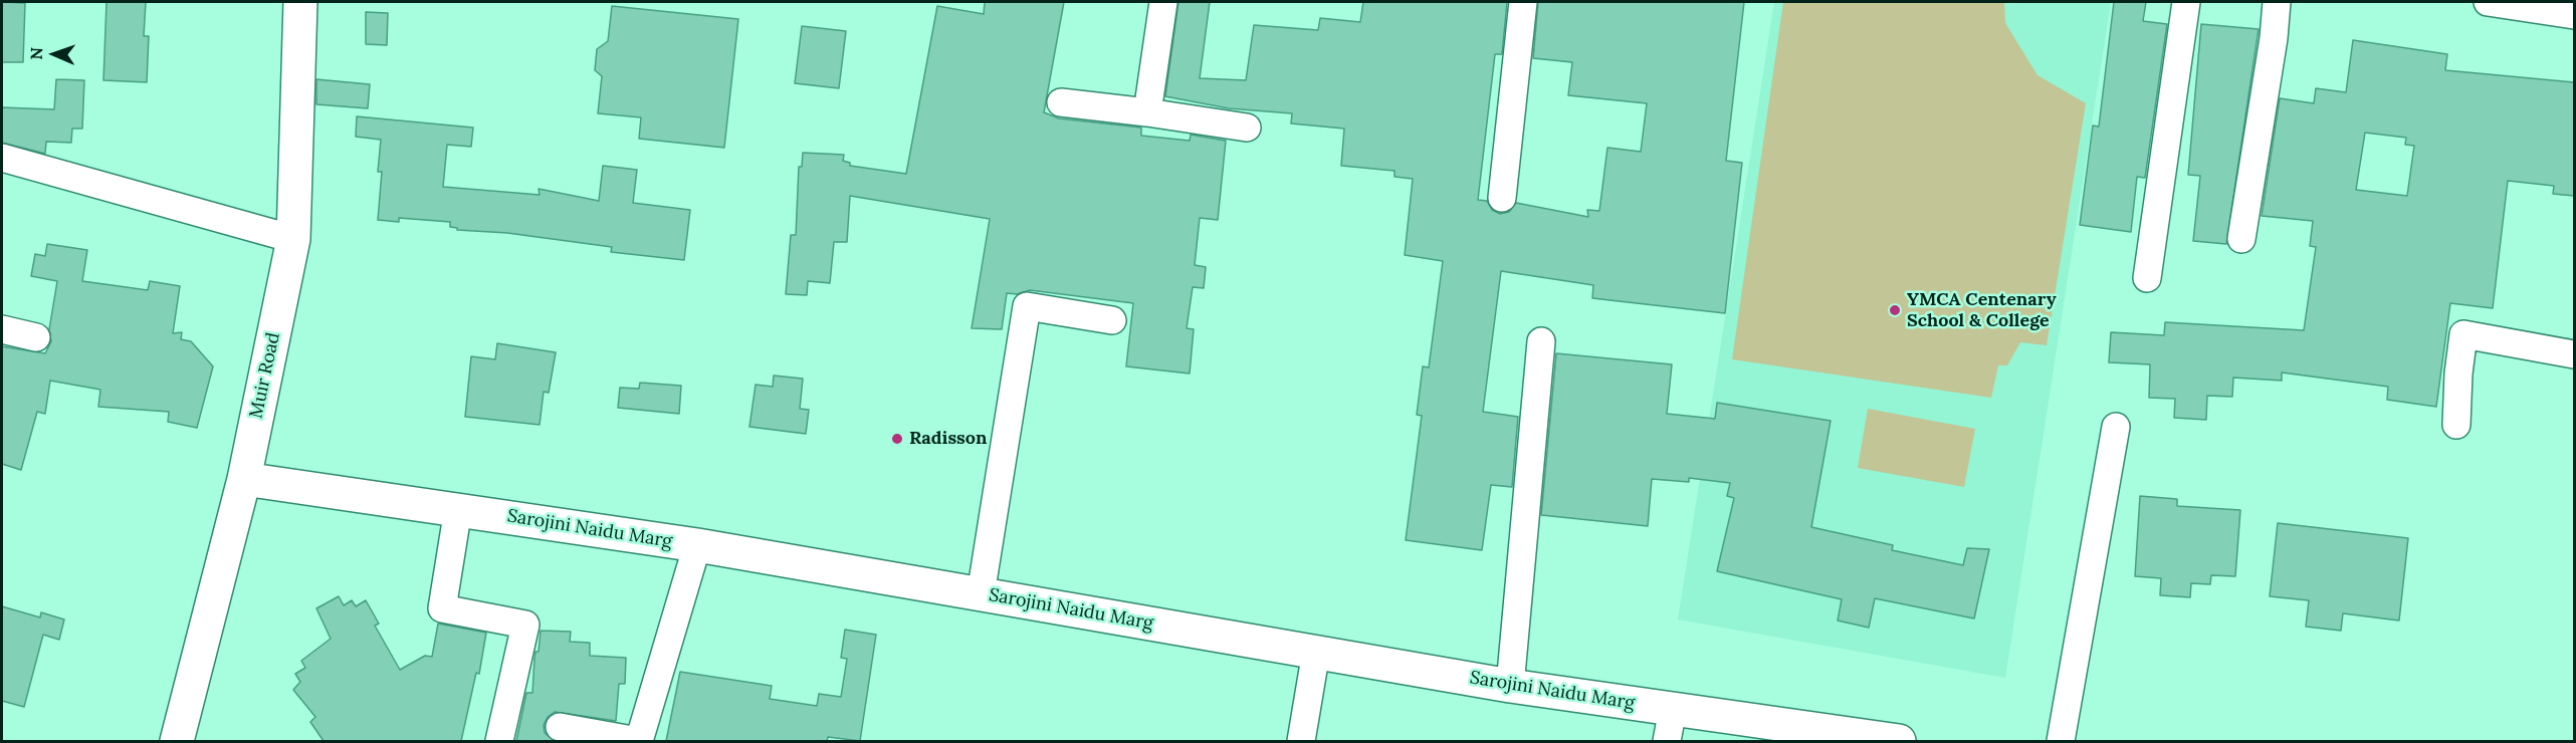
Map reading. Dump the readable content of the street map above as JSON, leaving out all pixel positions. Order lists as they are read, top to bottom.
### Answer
{
  "streets": {
    "main road": ["Muir Road", "Sarojini Naidu Marg"]
  },
  "crossings": [
    ["Muir Road", "Sarojini Naidu Marg"]
  ],
  "places": ["YMCA Centenary School & College", "Radisson"],
  "north": "left"
}
